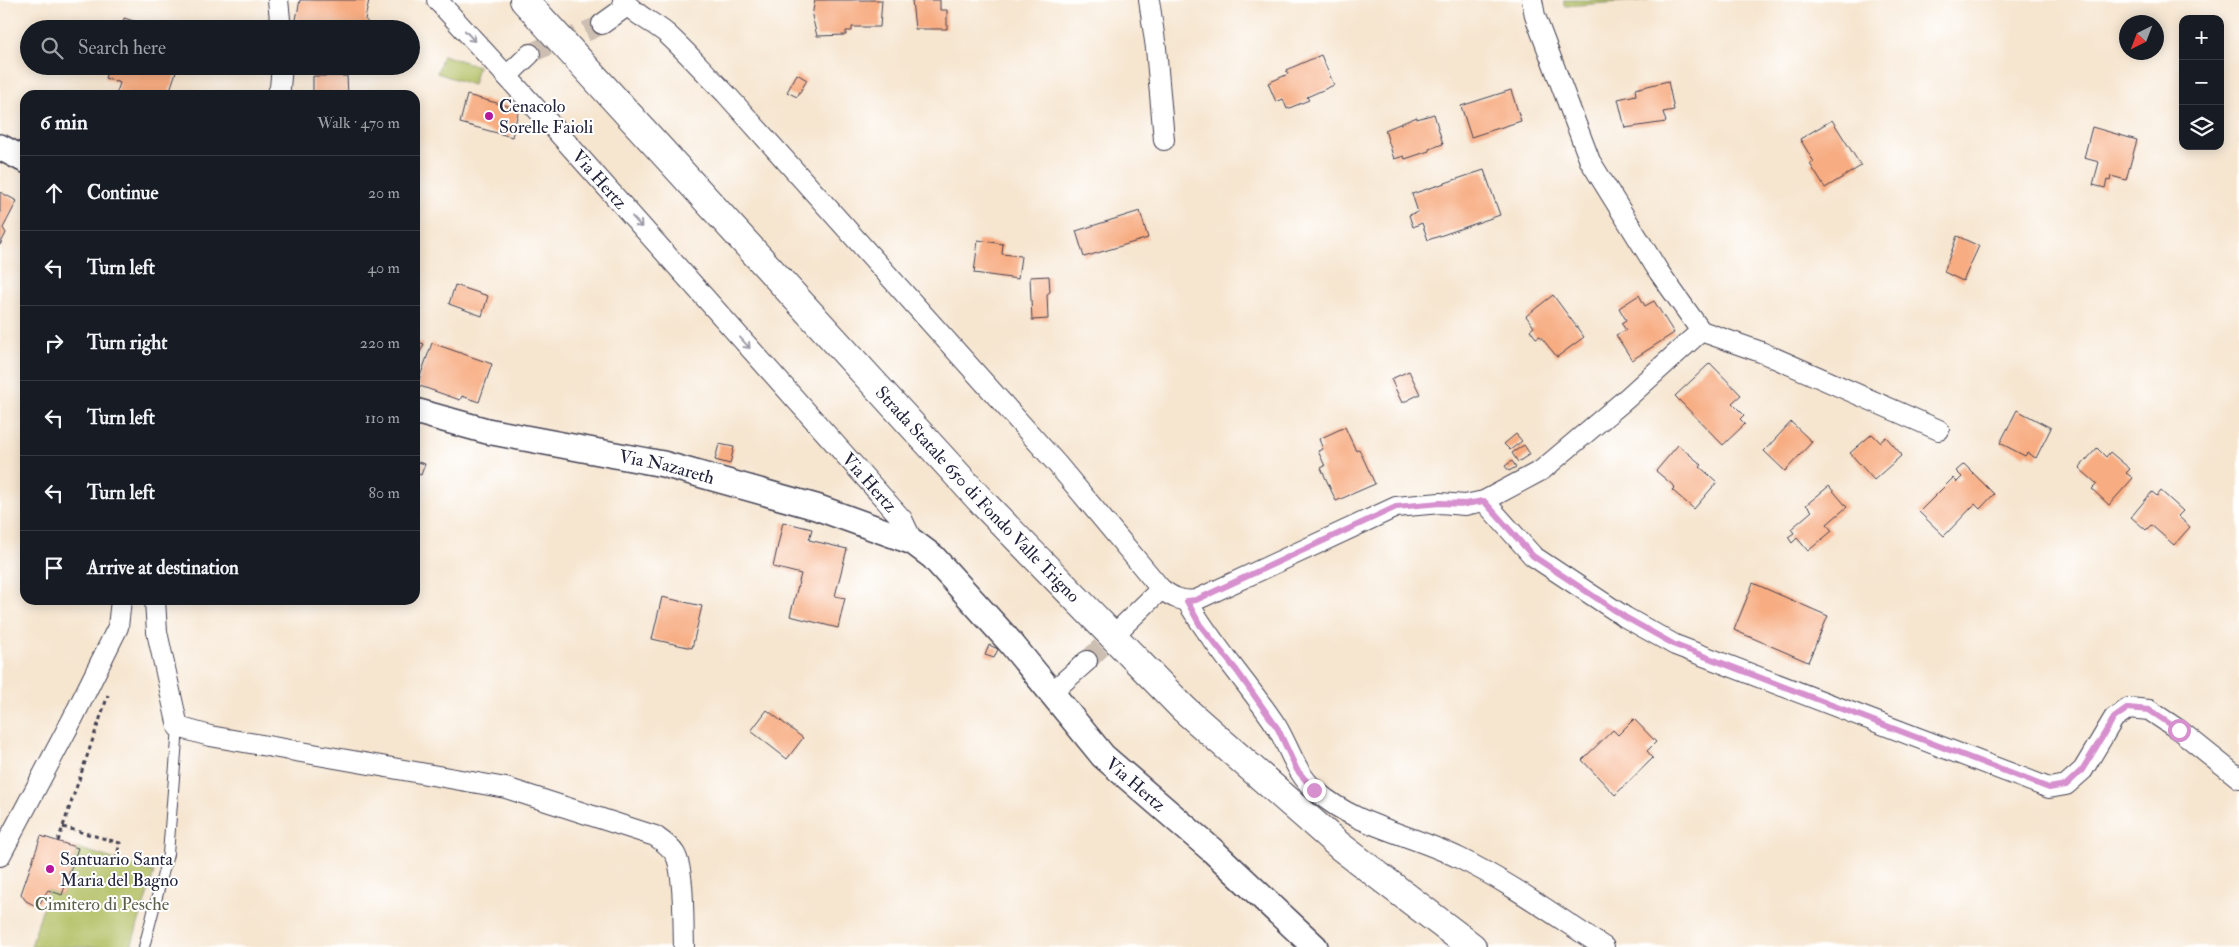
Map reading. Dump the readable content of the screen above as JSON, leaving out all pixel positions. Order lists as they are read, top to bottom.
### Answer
{
  "streets": {
    "highway": ["Strada Statale 650 di Fondo Valle Trigno"],
    "street": ["Via Hertz", "Via Nazareth"]
  },
  "crossings": [
    ["Via Hertz", "Via Nazareth"]
  ],
  "parks": ["Cimitero di Pesche"],
  "places": ["Cenacolo Sorelle Faioli", "Santuario Santa Maria del Bagno"],
  "north": "bottom left",
  "page": {
    "map_buttons": ["+", "−"],
    "search": "Search here",
    "heading": ["6 min", "Walk · 470 m"],
    "list": [
      ["Continue", "20 m"],
      ["Turn left", "40 m"],
      ["Turn right", "220 m"],
      ["Turn left", "110 m"],
      ["Turn left", "80 m"],
      "Arrive at destination"
    ]
  }
}
